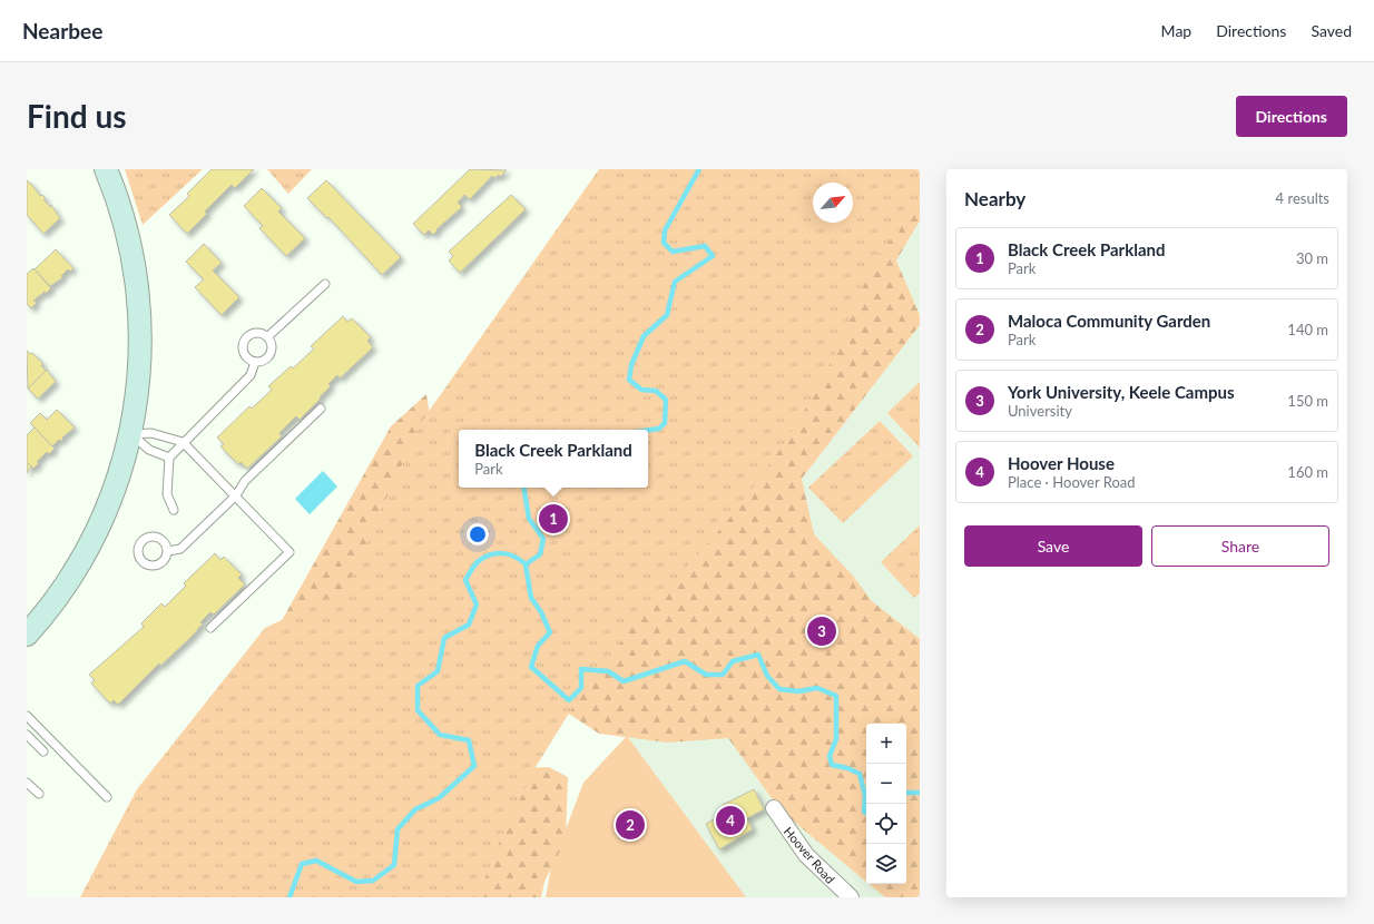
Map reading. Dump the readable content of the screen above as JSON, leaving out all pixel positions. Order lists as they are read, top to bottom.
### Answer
{
  "streets": {
    "street": ["Hoover Road"]
  },
  "north": "top right",
  "page": {
    "header": "Nearbee",
    "nav": ["Map", "Directions", "Saved"],
    "buttons": [
      "Directions",
      ["Save", "Share"]
    ],
    "title": "Find us",
    "heading": ["Nearby", "4 results"],
    "list": [
      {
        "mark": "1",
        "name": "Black Creek Parkland",
        "note": "Park",
        "value": "30 m"
      },
      {
        "mark": "2",
        "name": "Maloca Community Garden",
        "note": "Park",
        "value": "140 m"
      },
      {
        "mark": "3",
        "name": "York University, Keele Campus",
        "note": "University",
        "value": "150 m"
      },
      {
        "mark": "4",
        "name": "Hoover House",
        "note": "Place · Hoover Road",
        "value": "160 m"
      }
    ],
    "popup": ["Black Creek Parkland", "Park"],
    "pins": [
      "1",
      "3",
      "4",
      "2"
    ],
    "map_buttons": ["+", "−"]
  }
}
